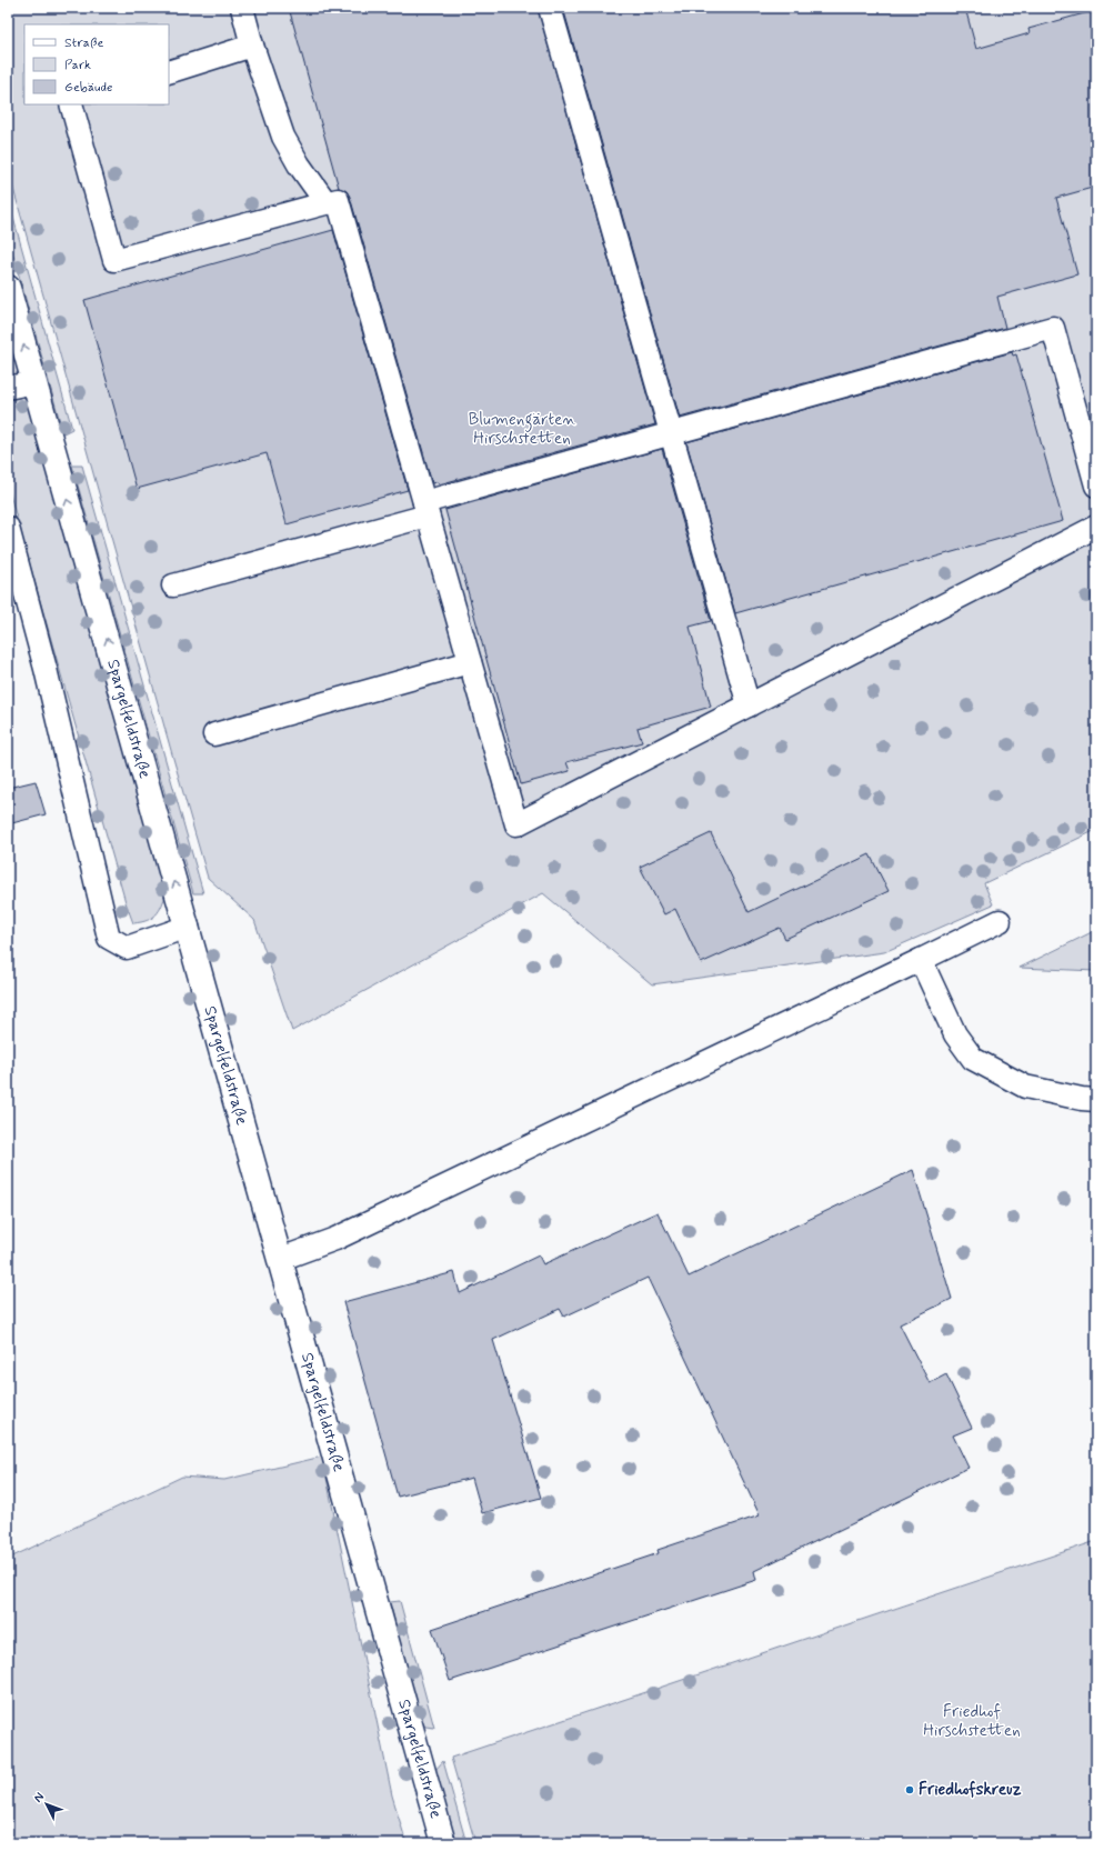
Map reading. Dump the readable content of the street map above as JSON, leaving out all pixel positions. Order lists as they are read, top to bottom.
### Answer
{
  "streets": {
    "street": ["Spargelfeldstraße"]
  },
  "one_way": ["Spargelfeldstraße"],
  "parks": ["Blumengärten Hirschstetten", "Friedhof Hirschstetten"],
  "places": ["Friedhofskreuz"],
  "legend": ["Straße", "Park", "Gebäude"],
  "north": "top left"
}
